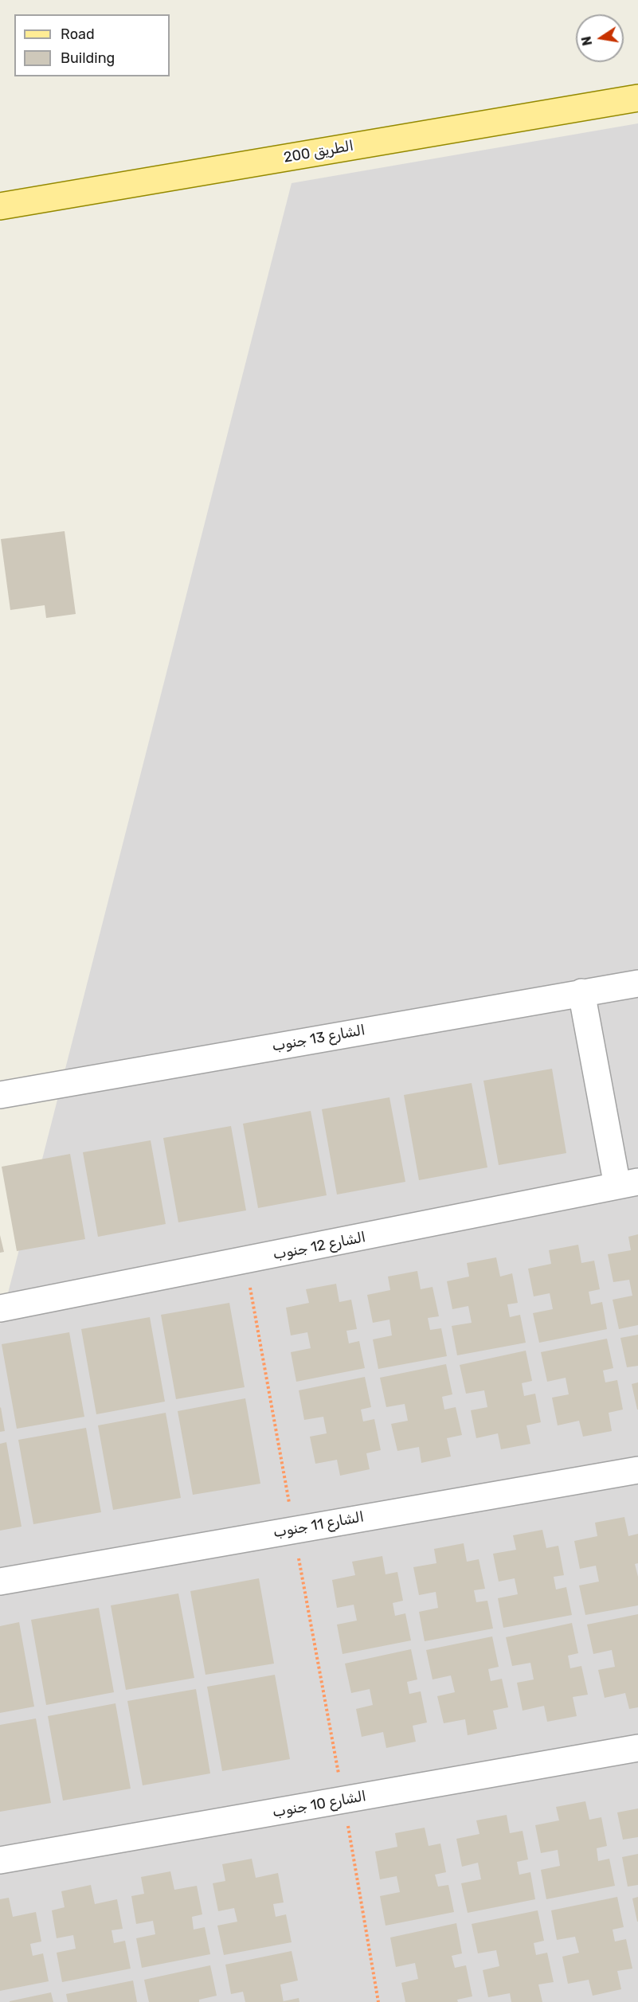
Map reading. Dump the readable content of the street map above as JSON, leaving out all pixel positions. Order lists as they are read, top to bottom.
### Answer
{
  "streets": {
    "main road": ["الطريق 200"],
    "street": [
      "الشارع 13 جنوب",
      "الشارع 12 جنوب",
      "الشارع 11 جنوب",
      "الشارع 10 جنوب"
    ]
  },
  "legend": ["Road", "Building"],
  "north": "left"
}
